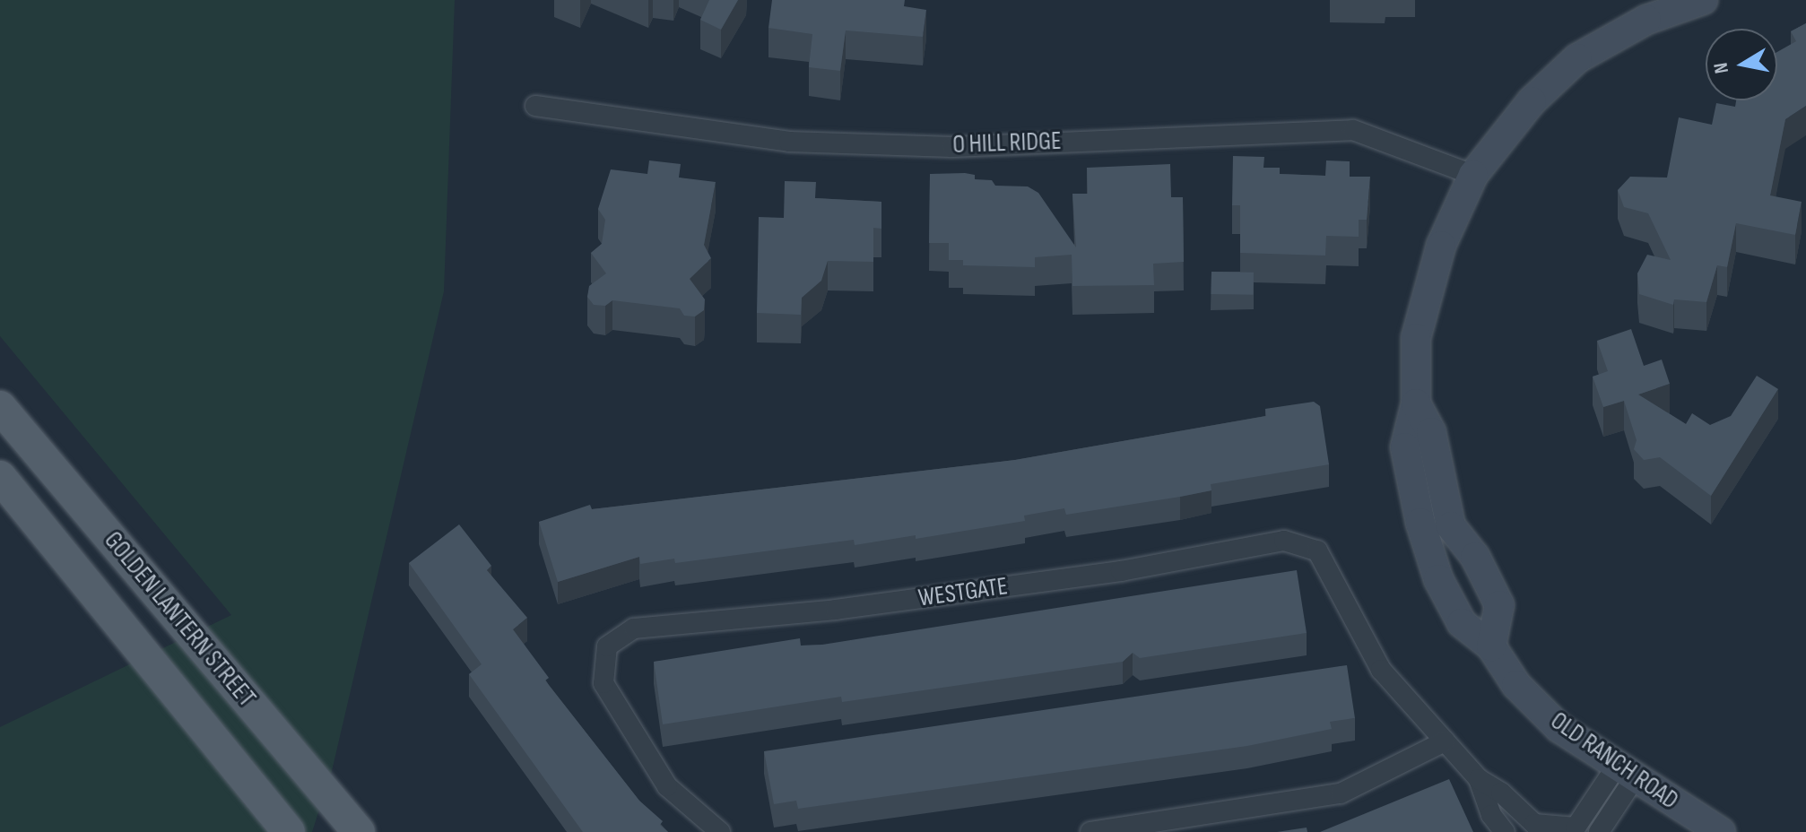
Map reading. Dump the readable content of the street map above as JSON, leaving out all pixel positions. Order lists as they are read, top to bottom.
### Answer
{
  "streets": {
    "main road": ["GOLDEN LANTERN STREET"],
    "street": ["O HILL RIDGE", "WESTGATE", "OLD RANCH ROAD"]
  },
  "crossings": [
    ["O HILL RIDGE", "OLD RANCH ROAD"],
    ["WESTGATE", "OLD RANCH ROAD"]
  ],
  "north": "left"
}
